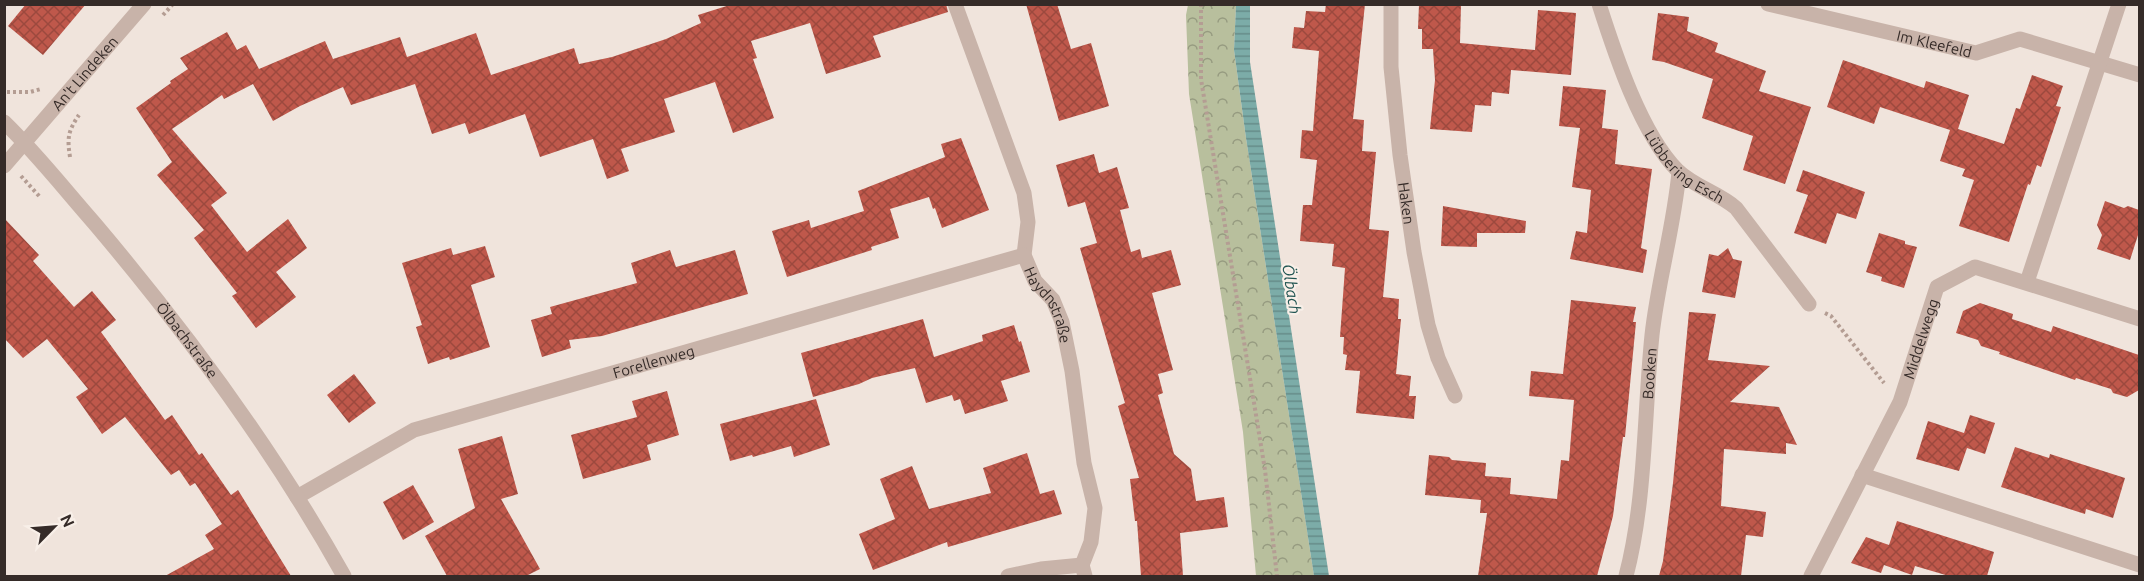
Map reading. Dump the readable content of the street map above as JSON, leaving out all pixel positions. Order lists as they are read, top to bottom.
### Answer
{
  "streets": {
    "street": [
      "Im Kleefeld",
      "An't Lindeken",
      "Lübbering Esch",
      "Haken",
      "Haydnstraße",
      "Middelwegg",
      "Ölbachstraße",
      "Forellenweg",
      "Booken"
    ]
  },
  "crossings": [
    ["An't Lindeken", "Ölbachstraße"],
    ["Lübbering Esch", "Booken"],
    ["Haydnstraße", "Forellenweg"],
    ["Ölbachstraße", "Forellenweg"]
  ],
  "water": ["Ölbach"],
  "north": "top right"
}
